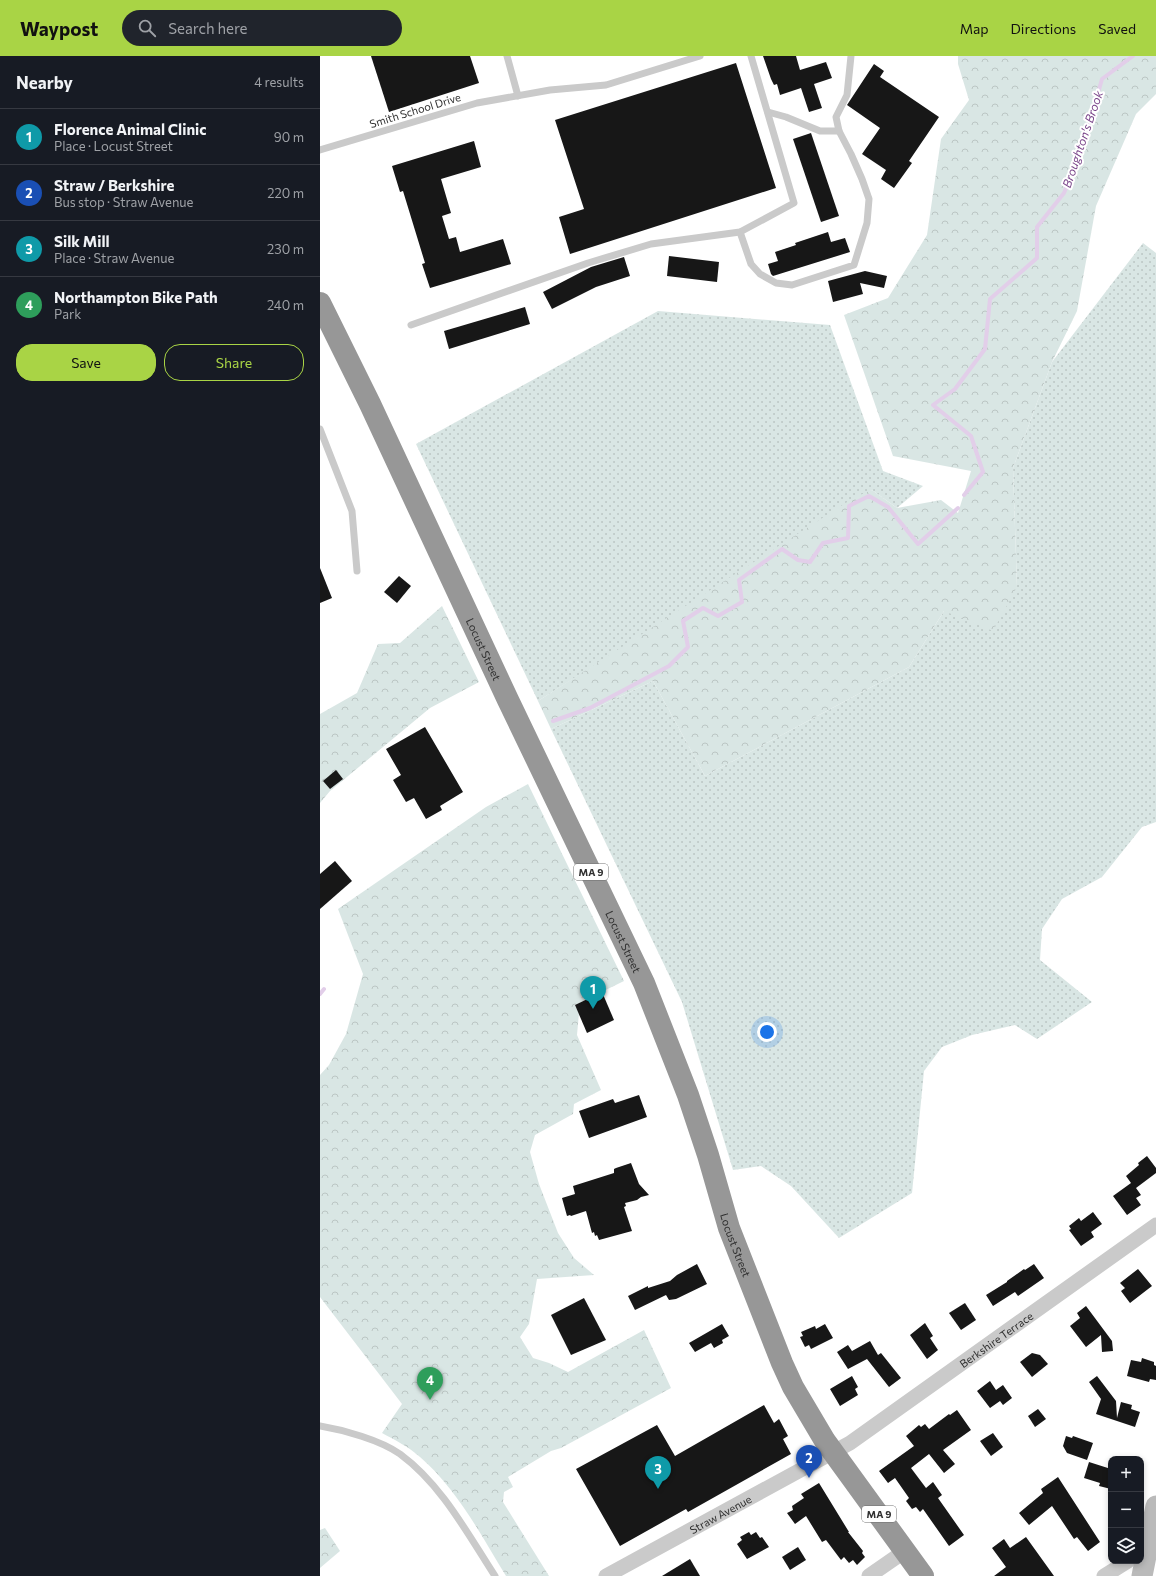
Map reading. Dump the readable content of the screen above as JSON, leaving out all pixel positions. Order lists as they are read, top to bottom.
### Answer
{
  "streets": {
    "highway": ["Locust Street", "MA 9"],
    "street": ["Berkshire Terrace", "Straw Avenue"],
    "lane": ["Smith School Drive"]
  },
  "crossings": [
    ["Locust Street", "Berkshire Terrace"],
    ["Locust Street", "Straw Avenue"],
    ["Berkshire Terrace", "Straw Avenue"]
  ],
  "water": ["Broughton's Brook"],
  "page": {
    "header": "Waypost",
    "search": "Search here",
    "nav": ["Map", "Directions", "Saved"],
    "heading": ["Nearby", "4 results"],
    "list": [
      {
        "mark": "1",
        "name": "Florence Animal Clinic",
        "note": "Place · Locust Street",
        "value": "90 m"
      },
      {
        "mark": "2",
        "name": "Straw / Berkshire",
        "note": "Bus stop · Straw Avenue",
        "value": "220 m"
      },
      {
        "mark": "3",
        "name": "Silk Mill",
        "note": "Place · Straw Avenue",
        "value": "230 m"
      },
      {
        "mark": "4",
        "name": "Northampton Bike Path",
        "note": "Park",
        "value": "240 m"
      }
    ],
    "buttons": ["Save", "Share"],
    "pins": [
      "1",
      "4",
      "2",
      "3"
    ],
    "map_buttons": ["+", "−"]
  }
}
